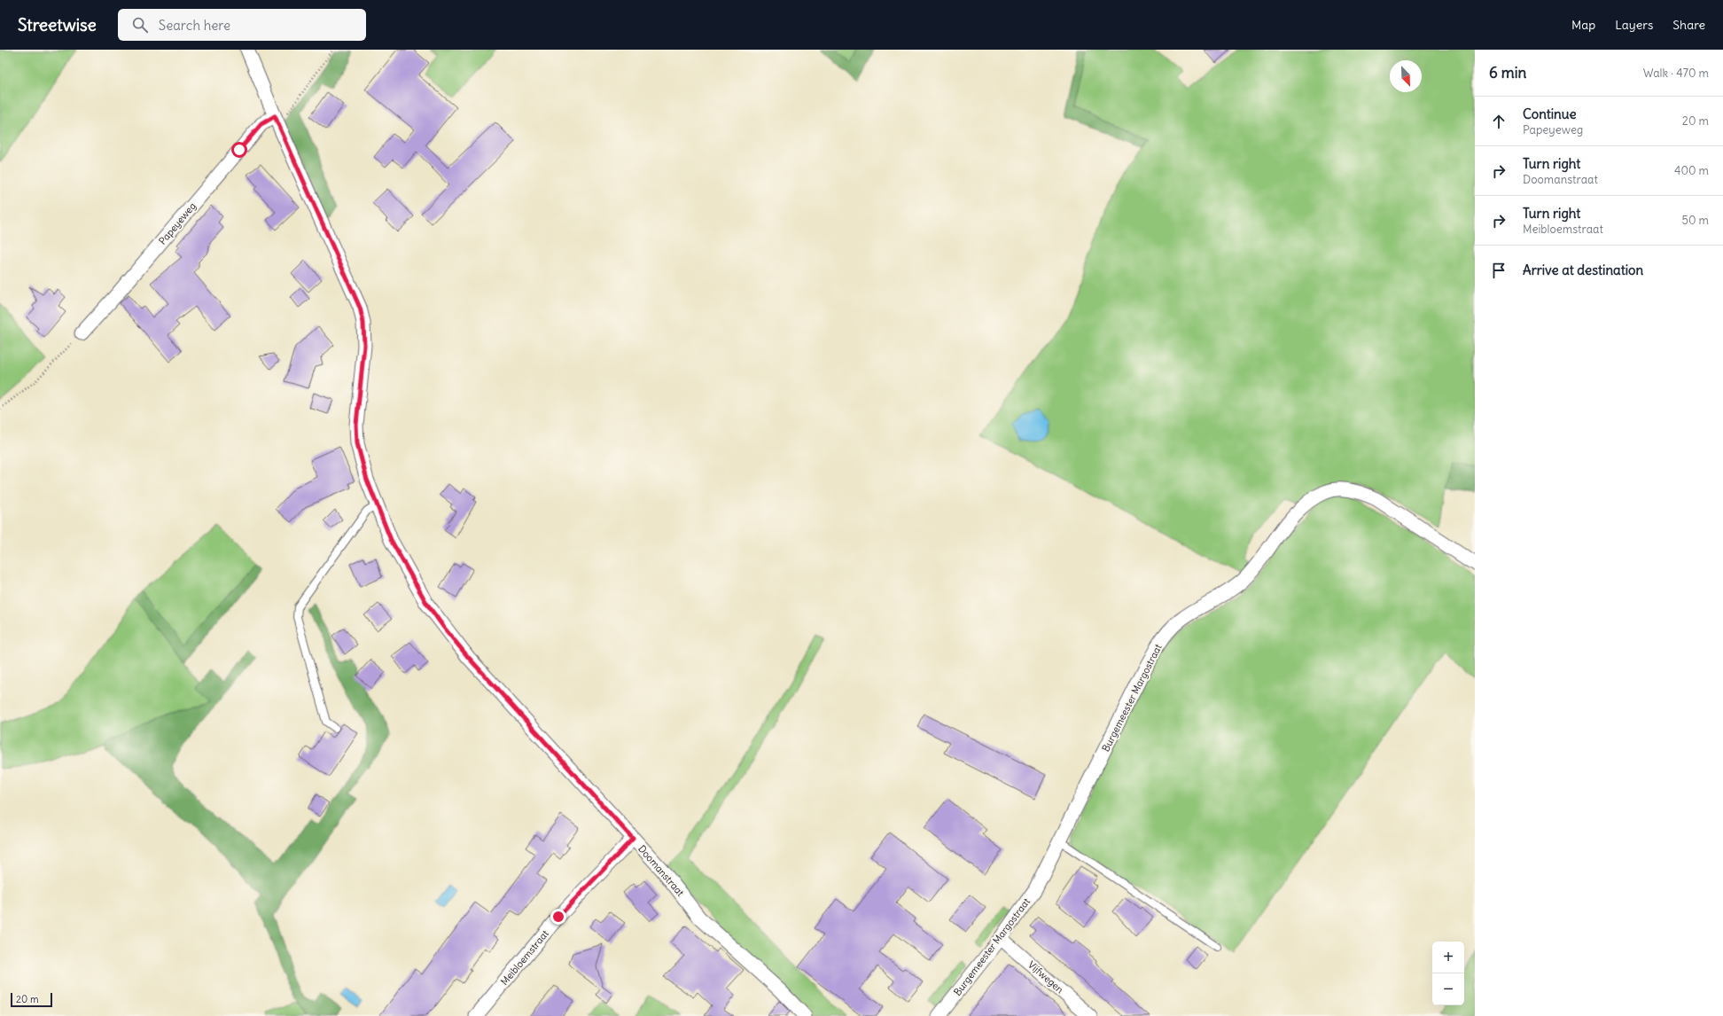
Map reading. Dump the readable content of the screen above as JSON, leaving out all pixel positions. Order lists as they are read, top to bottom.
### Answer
{
  "streets": {
    "street": [
      "Papeyeweg",
      "Burgemeester Margostraat",
      "Doomanstraat",
      "Meibloemstraat",
      "Vijfwegen"
    ]
  },
  "crossings": [
    ["Papeyeweg", "Doomanstraat"],
    ["Burgemeester Margostraat", "Vijfwegen"],
    ["Doomanstraat", "Meibloemstraat"]
  ],
  "scale_bar": "20 m",
  "north": "bottom right",
  "page": {
    "header": "Streetwise",
    "search": "Search here",
    "nav": ["Map", "Layers", "Share"],
    "heading": ["6 min", "Walk · 470 m"],
    "list": [
      ["Continue", "Papeyeweg", "20 m"],
      ["Turn right", "Doomanstraat", "400 m"],
      ["Turn right", "Meibloemstraat", "50 m"],
      "Arrive at destination"
    ],
    "map_buttons": ["+", "−"],
    "scale": "20 m"
  }
}
